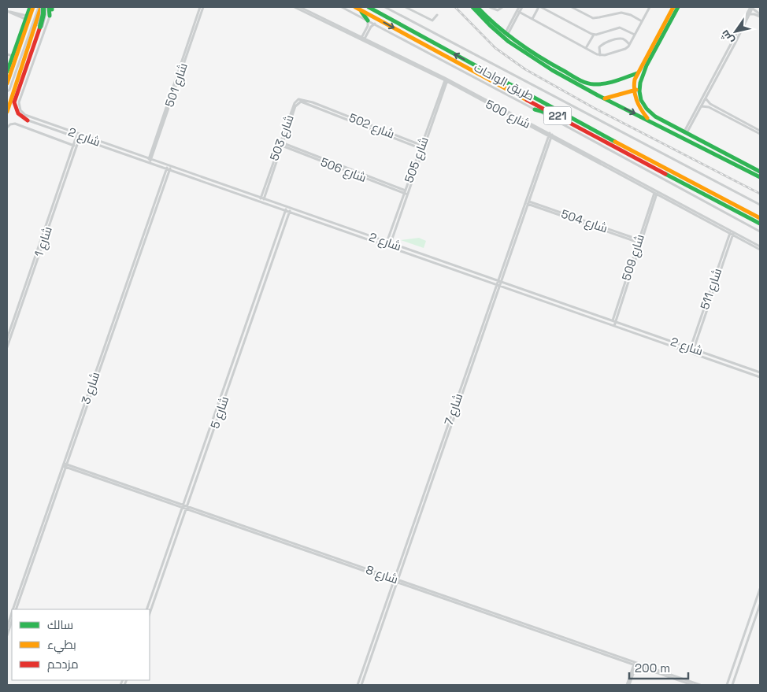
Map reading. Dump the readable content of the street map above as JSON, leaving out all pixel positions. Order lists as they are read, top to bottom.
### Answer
{
  "streets": {
    "main road": ["طريق الواحات", "221"],
    "street": [
      "شارع 501",
      "شارع 500",
      "شارع 502",
      "شارع 2",
      "شارع 503",
      "شارع 505",
      "شارع 506",
      "شارع 504",
      "شارع 1",
      "شارع 509",
      "شارع 511",
      "شارع 3",
      "شارع 7",
      "شارع 5",
      "شارع 8"
    ]
  },
  "crossings": [
    ["شارع 501", "شارع 2"],
    ["شارع 500", "شارع 505"],
    ["شارع 500", "شارع 509"],
    ["شارع 500", "شارع 511"],
    ["شارع 500", "شارع 7"],
    ["شارع 502", "شارع 503"],
    ["شارع 502", "شارع 505"],
    ["شارع 2", "شارع 503"],
    ["شارع 2", "شارع 505"],
    ["شارع 2", "شارع 1"],
    ["شارع 2", "شارع 509"],
    ["شارع 2", "شارع 511"],
    ["شارع 2", "شارع 3"],
    ["شارع 2", "شارع 7"],
    ["شارع 2", "شارع 5"],
    ["شارع 503", "شارع 506"],
    ["شارع 505", "شارع 506"],
    ["شارع 504", "شارع 509"],
    ["شارع 504", "شارع 7"],
    ["شارع 3", "شارع 8"],
    ["شارع 7", "شارع 8"],
    ["شارع 5", "شارع 8"]
  ],
  "legend": ["سالك", "بطيء", "مزدحم"],
  "scale_bar": "200 m",
  "north": "bottom left"
}
